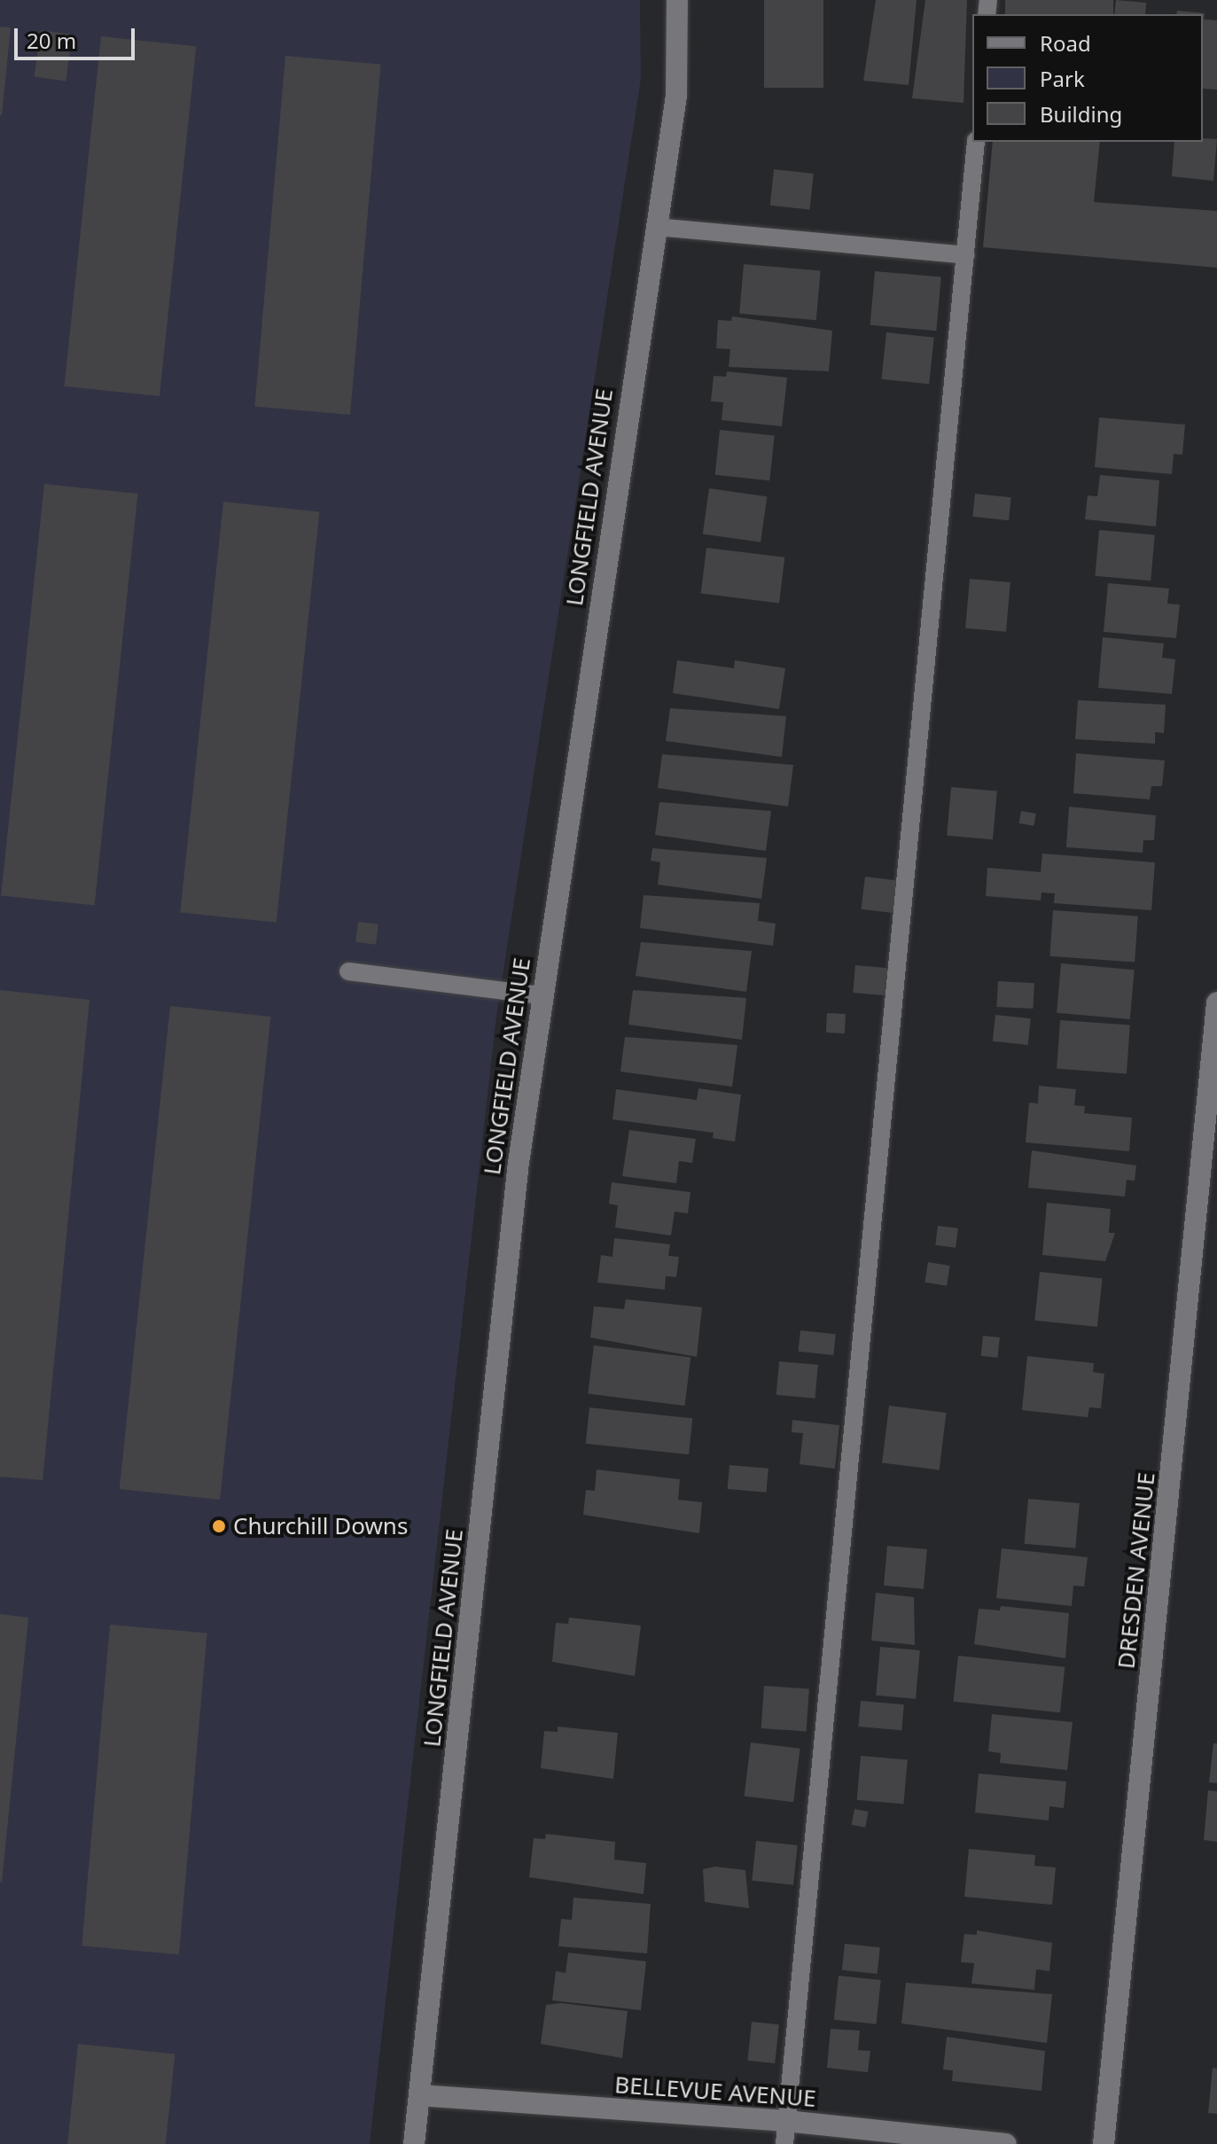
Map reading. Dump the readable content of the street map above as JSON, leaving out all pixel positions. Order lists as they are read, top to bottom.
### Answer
{
  "streets": {
    "street": ["LONGFIELD AVENUE", "DRESDEN AVENUE", "BELLEVUE AVENUE"]
  },
  "crossings": [
    ["LONGFIELD AVENUE", "BELLEVUE AVENUE"]
  ],
  "places": ["Churchill Downs"],
  "legend": ["Road", "Park", "Building"],
  "scale_bar": "20 m"
}
